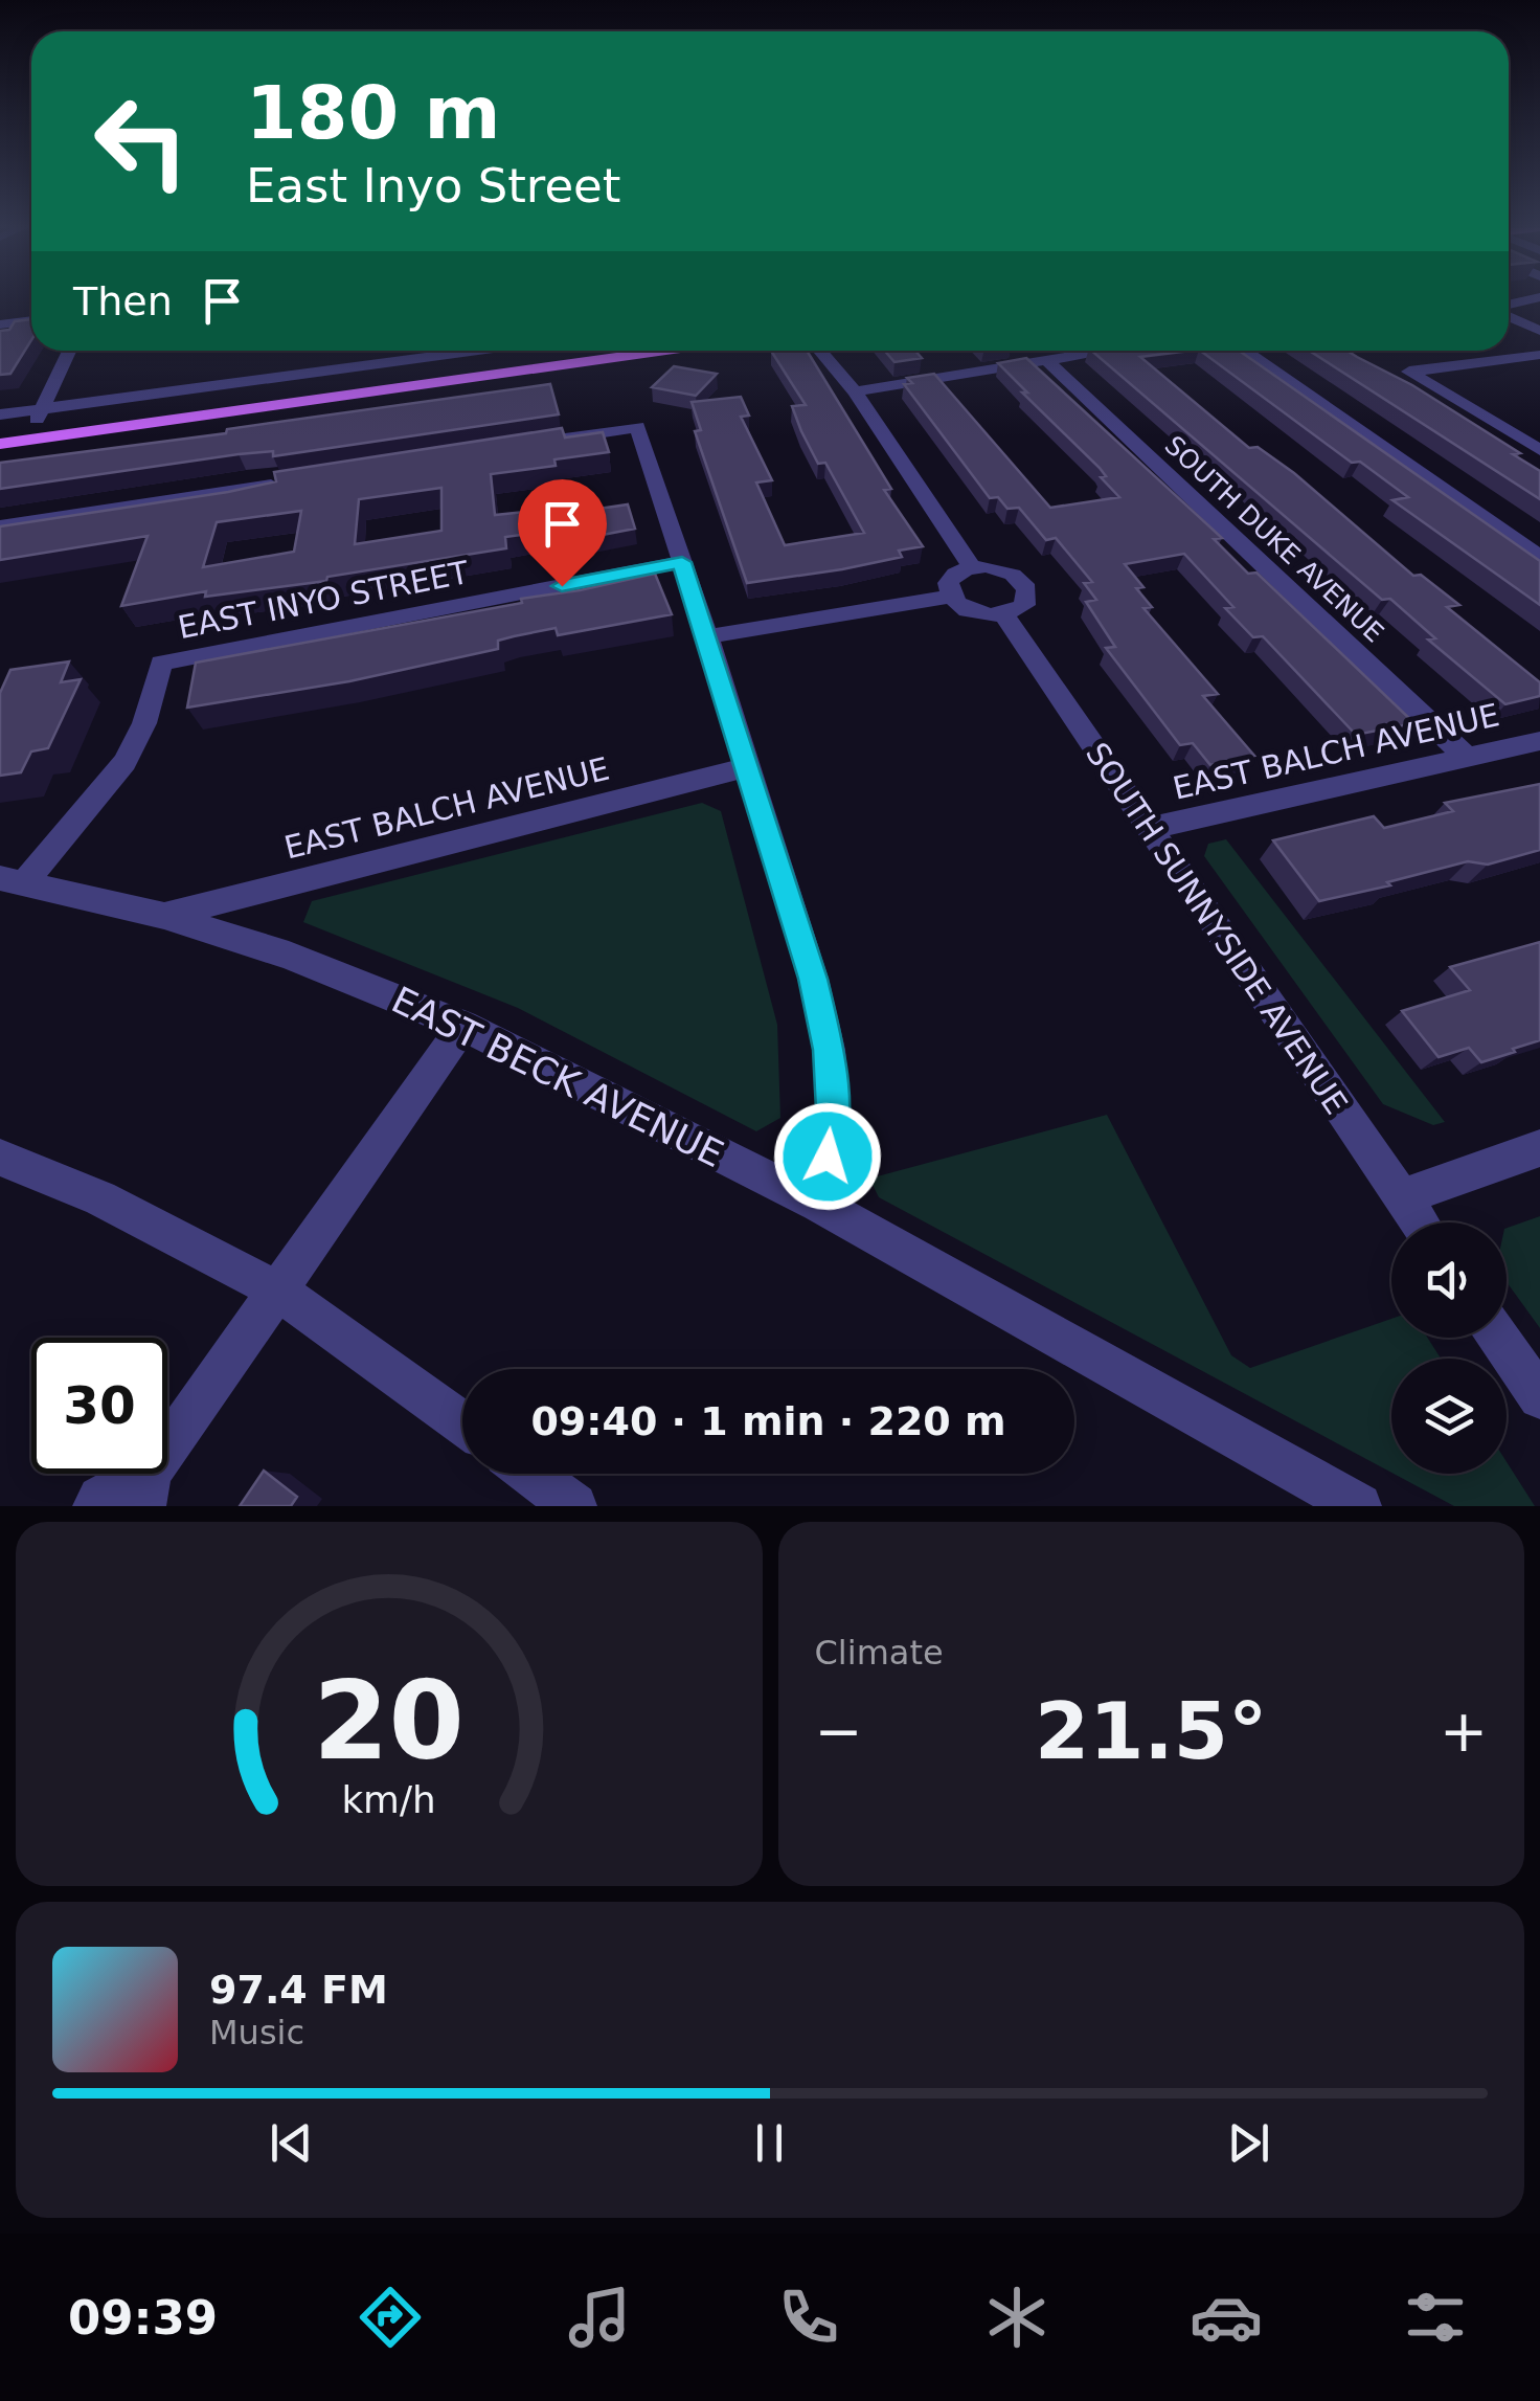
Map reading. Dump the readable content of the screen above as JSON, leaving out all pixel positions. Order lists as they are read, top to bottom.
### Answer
{
  "streets": {
    "street": [
      "SOUTH DUKE AVENUE",
      "EAST INYO STREET",
      "EAST BALCH AVENUE",
      "SOUTH SUNNYSIDE AVENUE",
      "EAST BECK AVENUE"
    ]
  },
  "crossings": [
    ["SOUTH DUKE AVENUE", "EAST BALCH AVENUE"],
    ["EAST INYO STREET", "EAST BECK AVENUE"],
    ["EAST BALCH AVENUE", "SOUTH SUNNYSIDE AVENUE"],
    ["EAST BALCH AVENUE", "EAST BECK AVENUE"]
  ],
  "page": {
    "turn": ["180 m", "East Inyo Street"],
    "then": "Then",
    "limit": "30",
    "trip": "09:40 · 1 min · 220 m",
    "tile": "Climate",
    "heat": ["−", "21.5°", "+"],
    "song": ["97.4 FM", "Music"],
    "tabs": "09:39",
    "gauge": ["20", "km/h"]
  }
}
